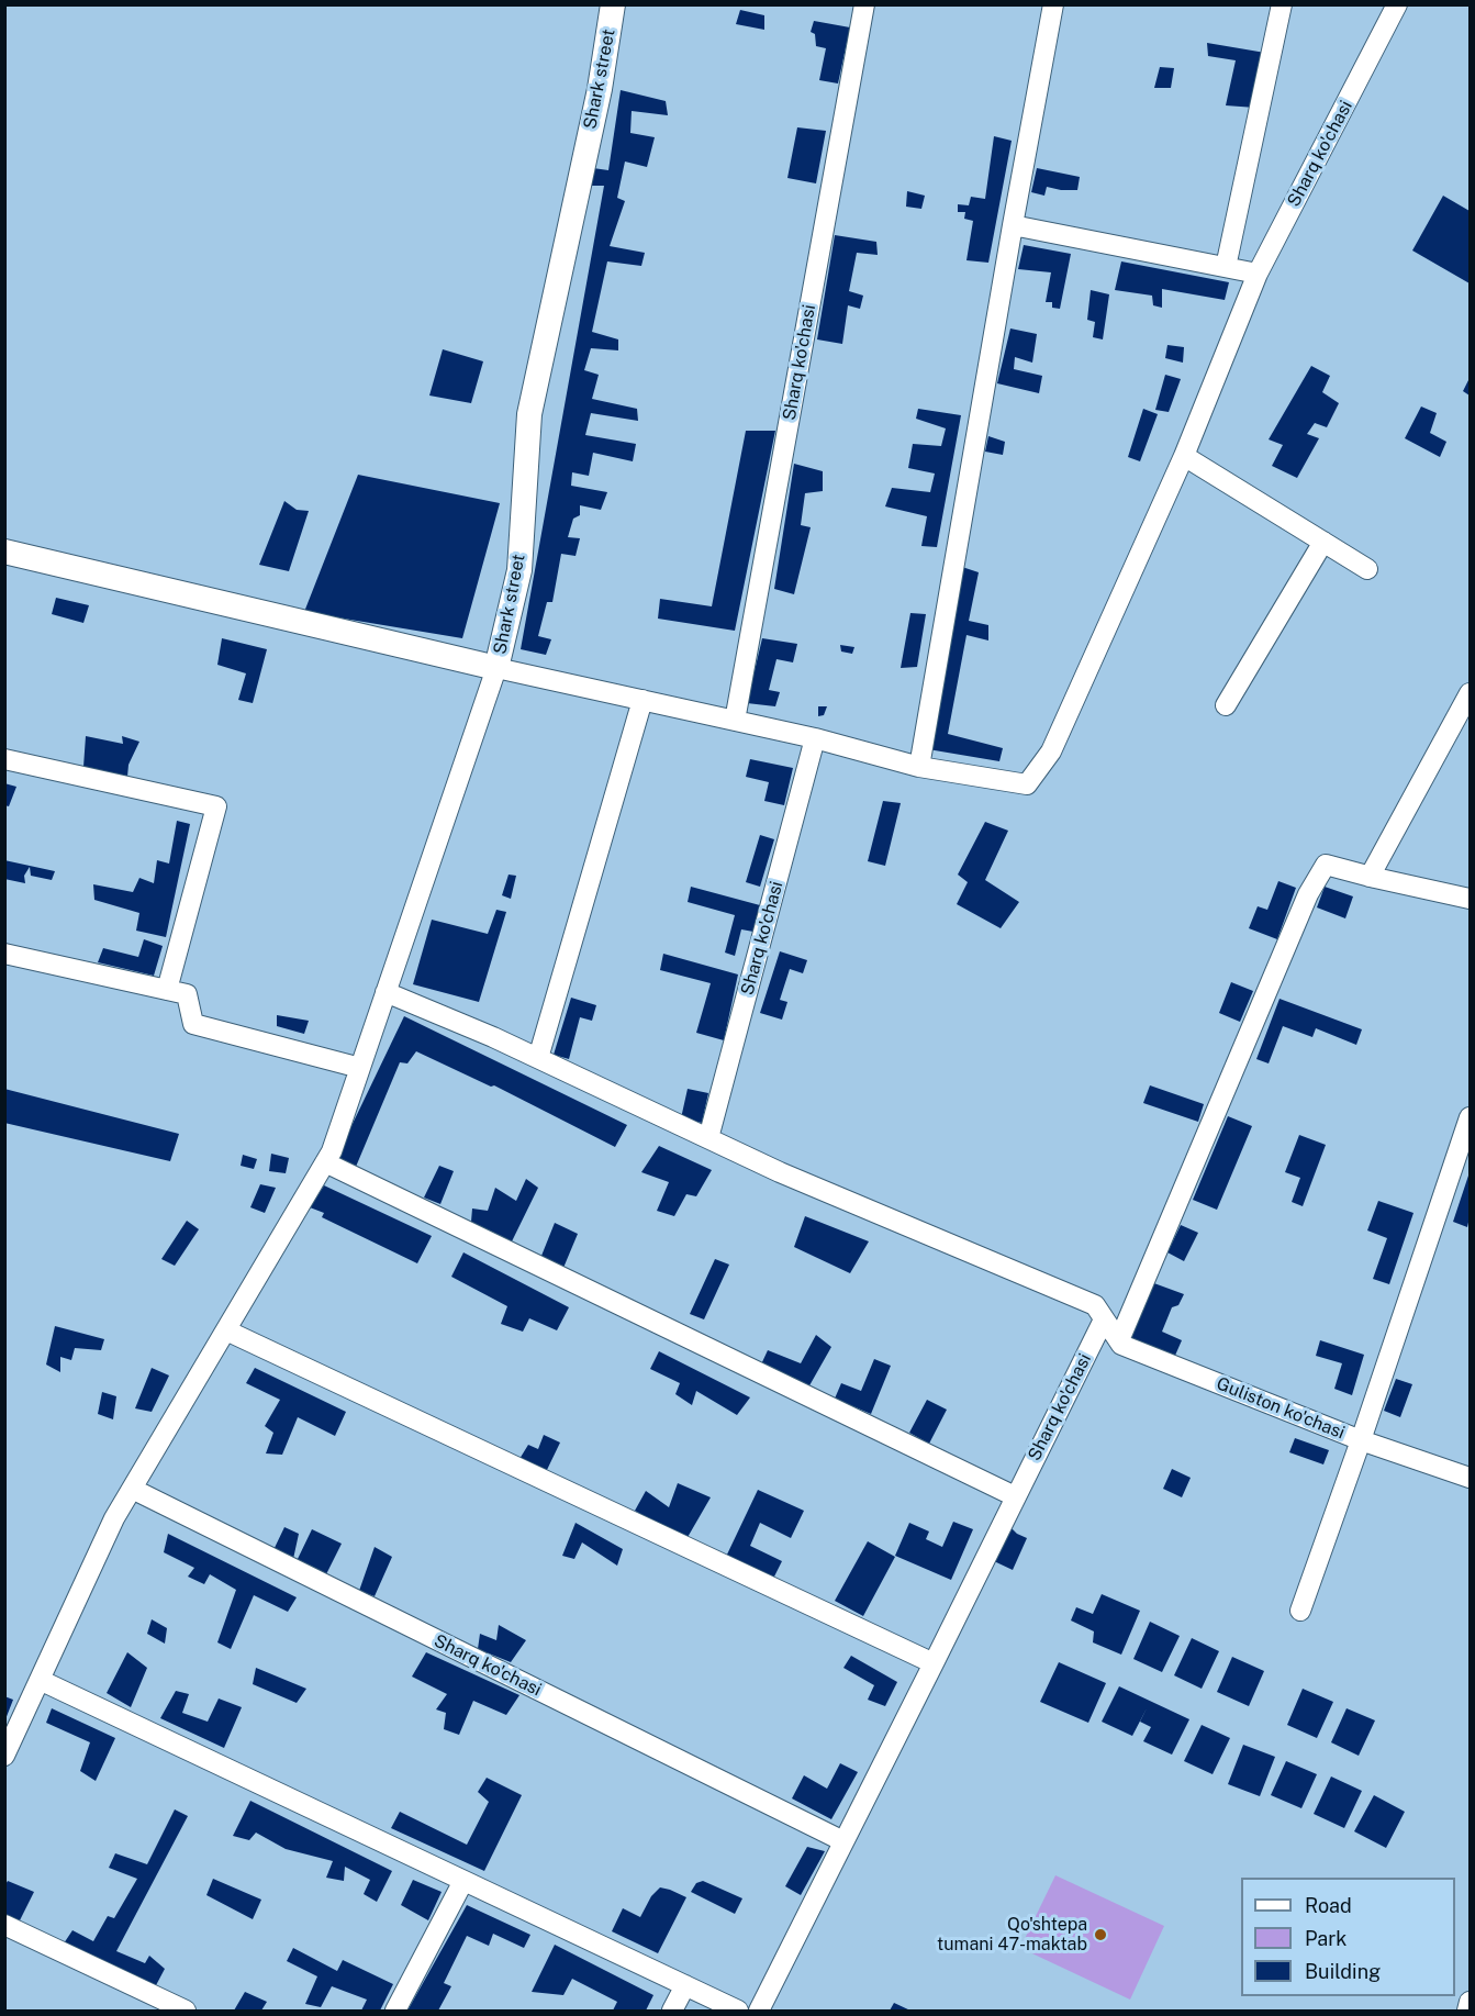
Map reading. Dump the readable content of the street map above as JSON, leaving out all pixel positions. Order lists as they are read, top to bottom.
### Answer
{
  "streets": {
    "main road": ["Shark street"],
    "street": ["Sharq ko'chasi", "Guliston ko'chasi"]
  },
  "crossings": [
    ["Sharq ko'chasi", "Guliston ko'chasi"]
  ],
  "places": ["Qo'shtepa tumani 47-maktab"],
  "legend": ["Road", "Park", "Building"]
}
